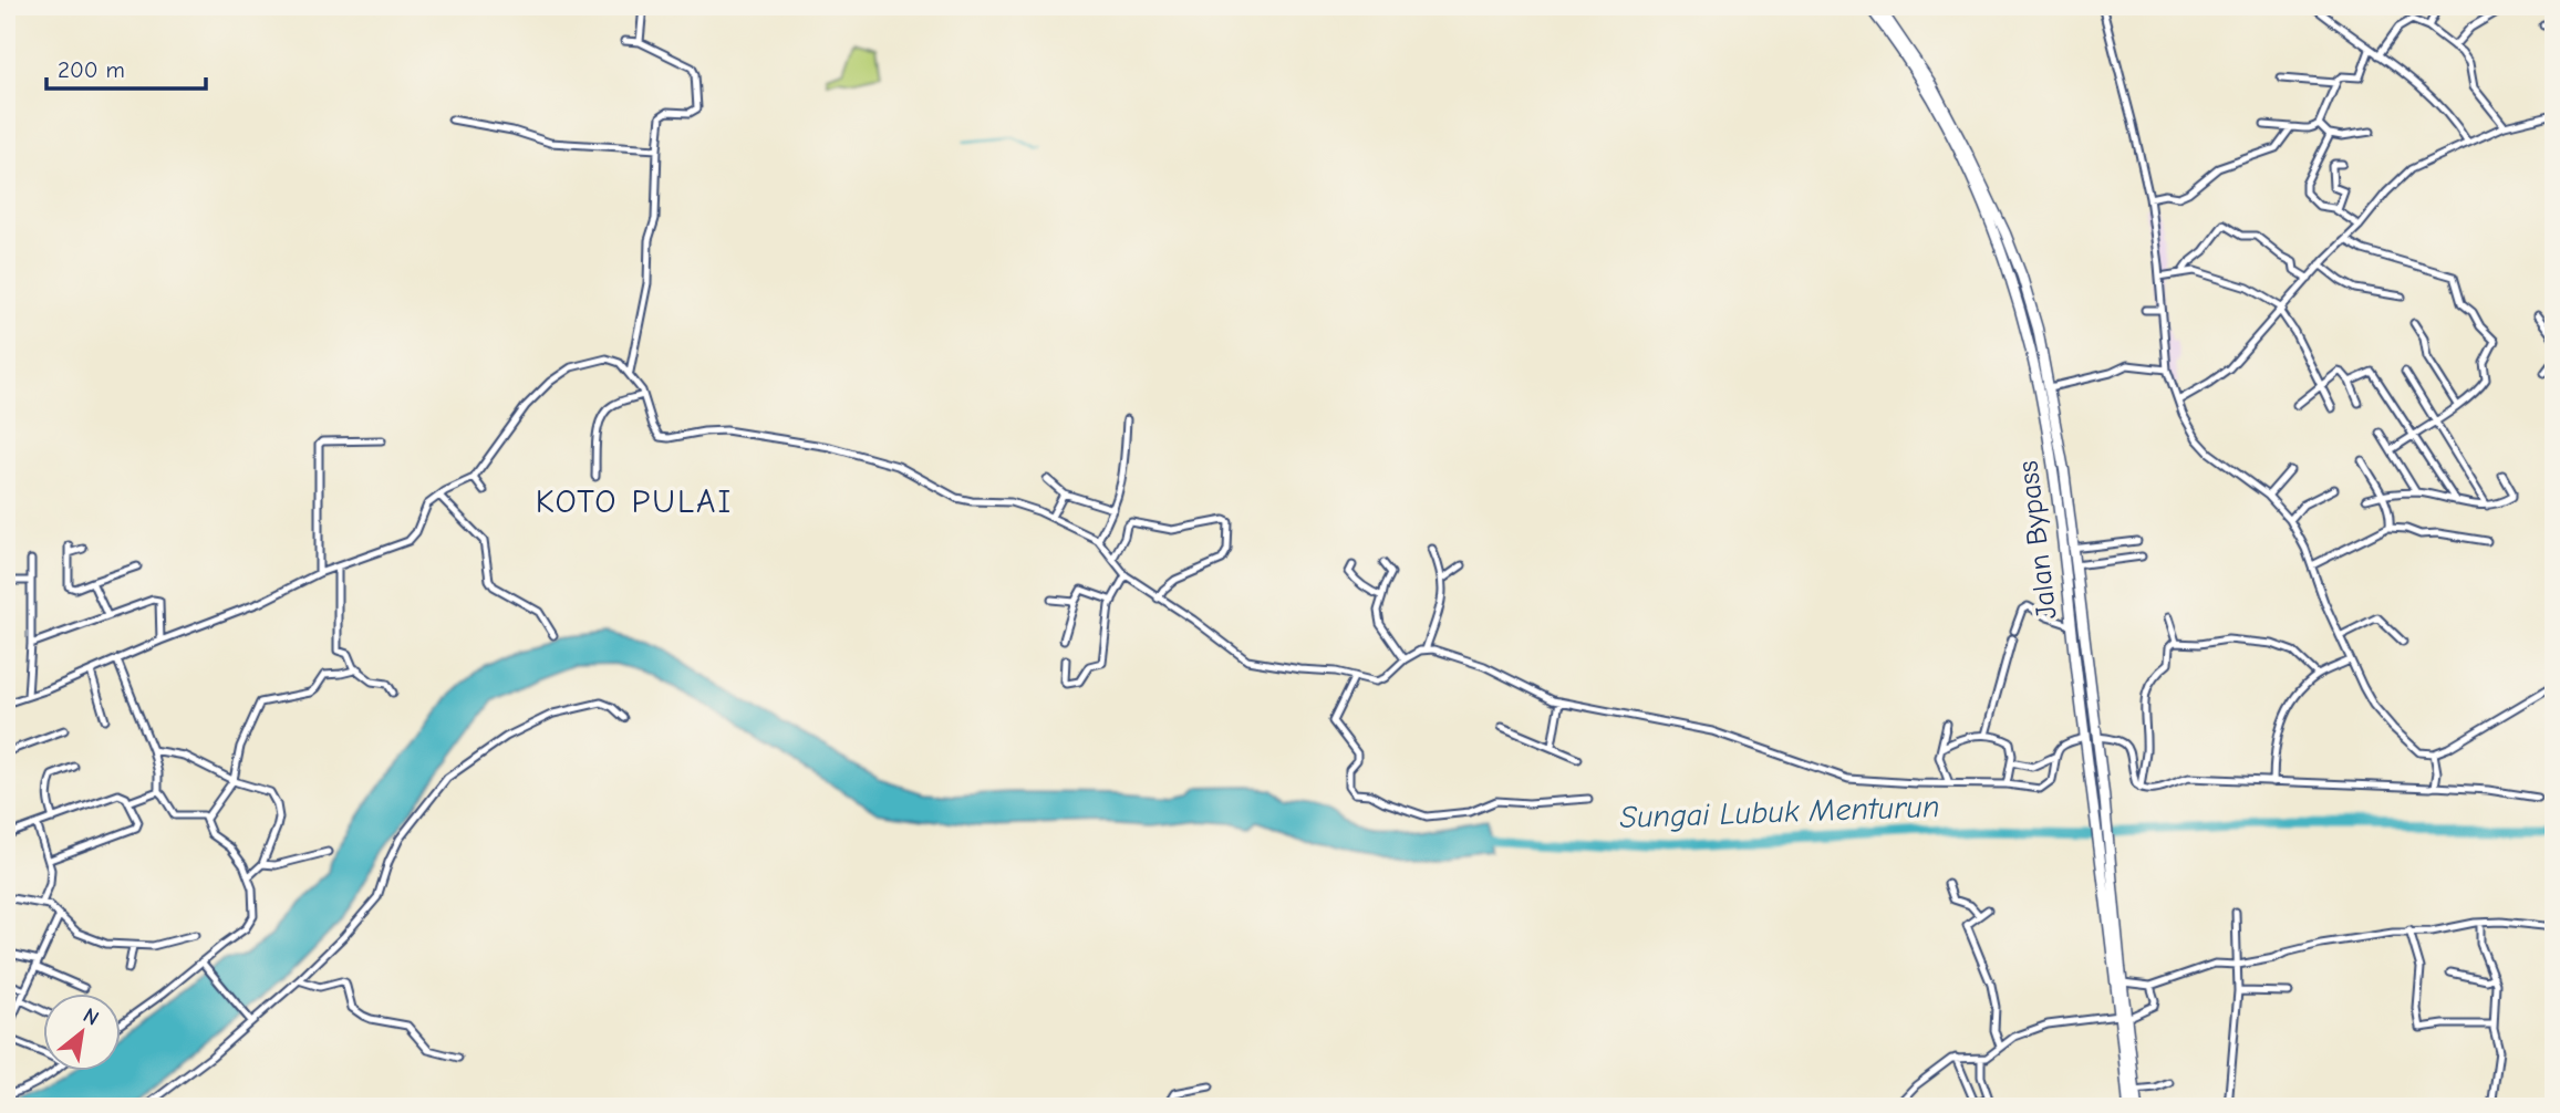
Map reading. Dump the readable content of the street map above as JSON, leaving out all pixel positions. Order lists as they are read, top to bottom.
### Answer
{
  "streets": {
    "highway": ["Jalan Bypass"]
  },
  "districts": ["KOTO PULAI"],
  "water": ["Sungai Lubuk Menturun"],
  "scale_bar": "200 m",
  "north": "top right"
}
